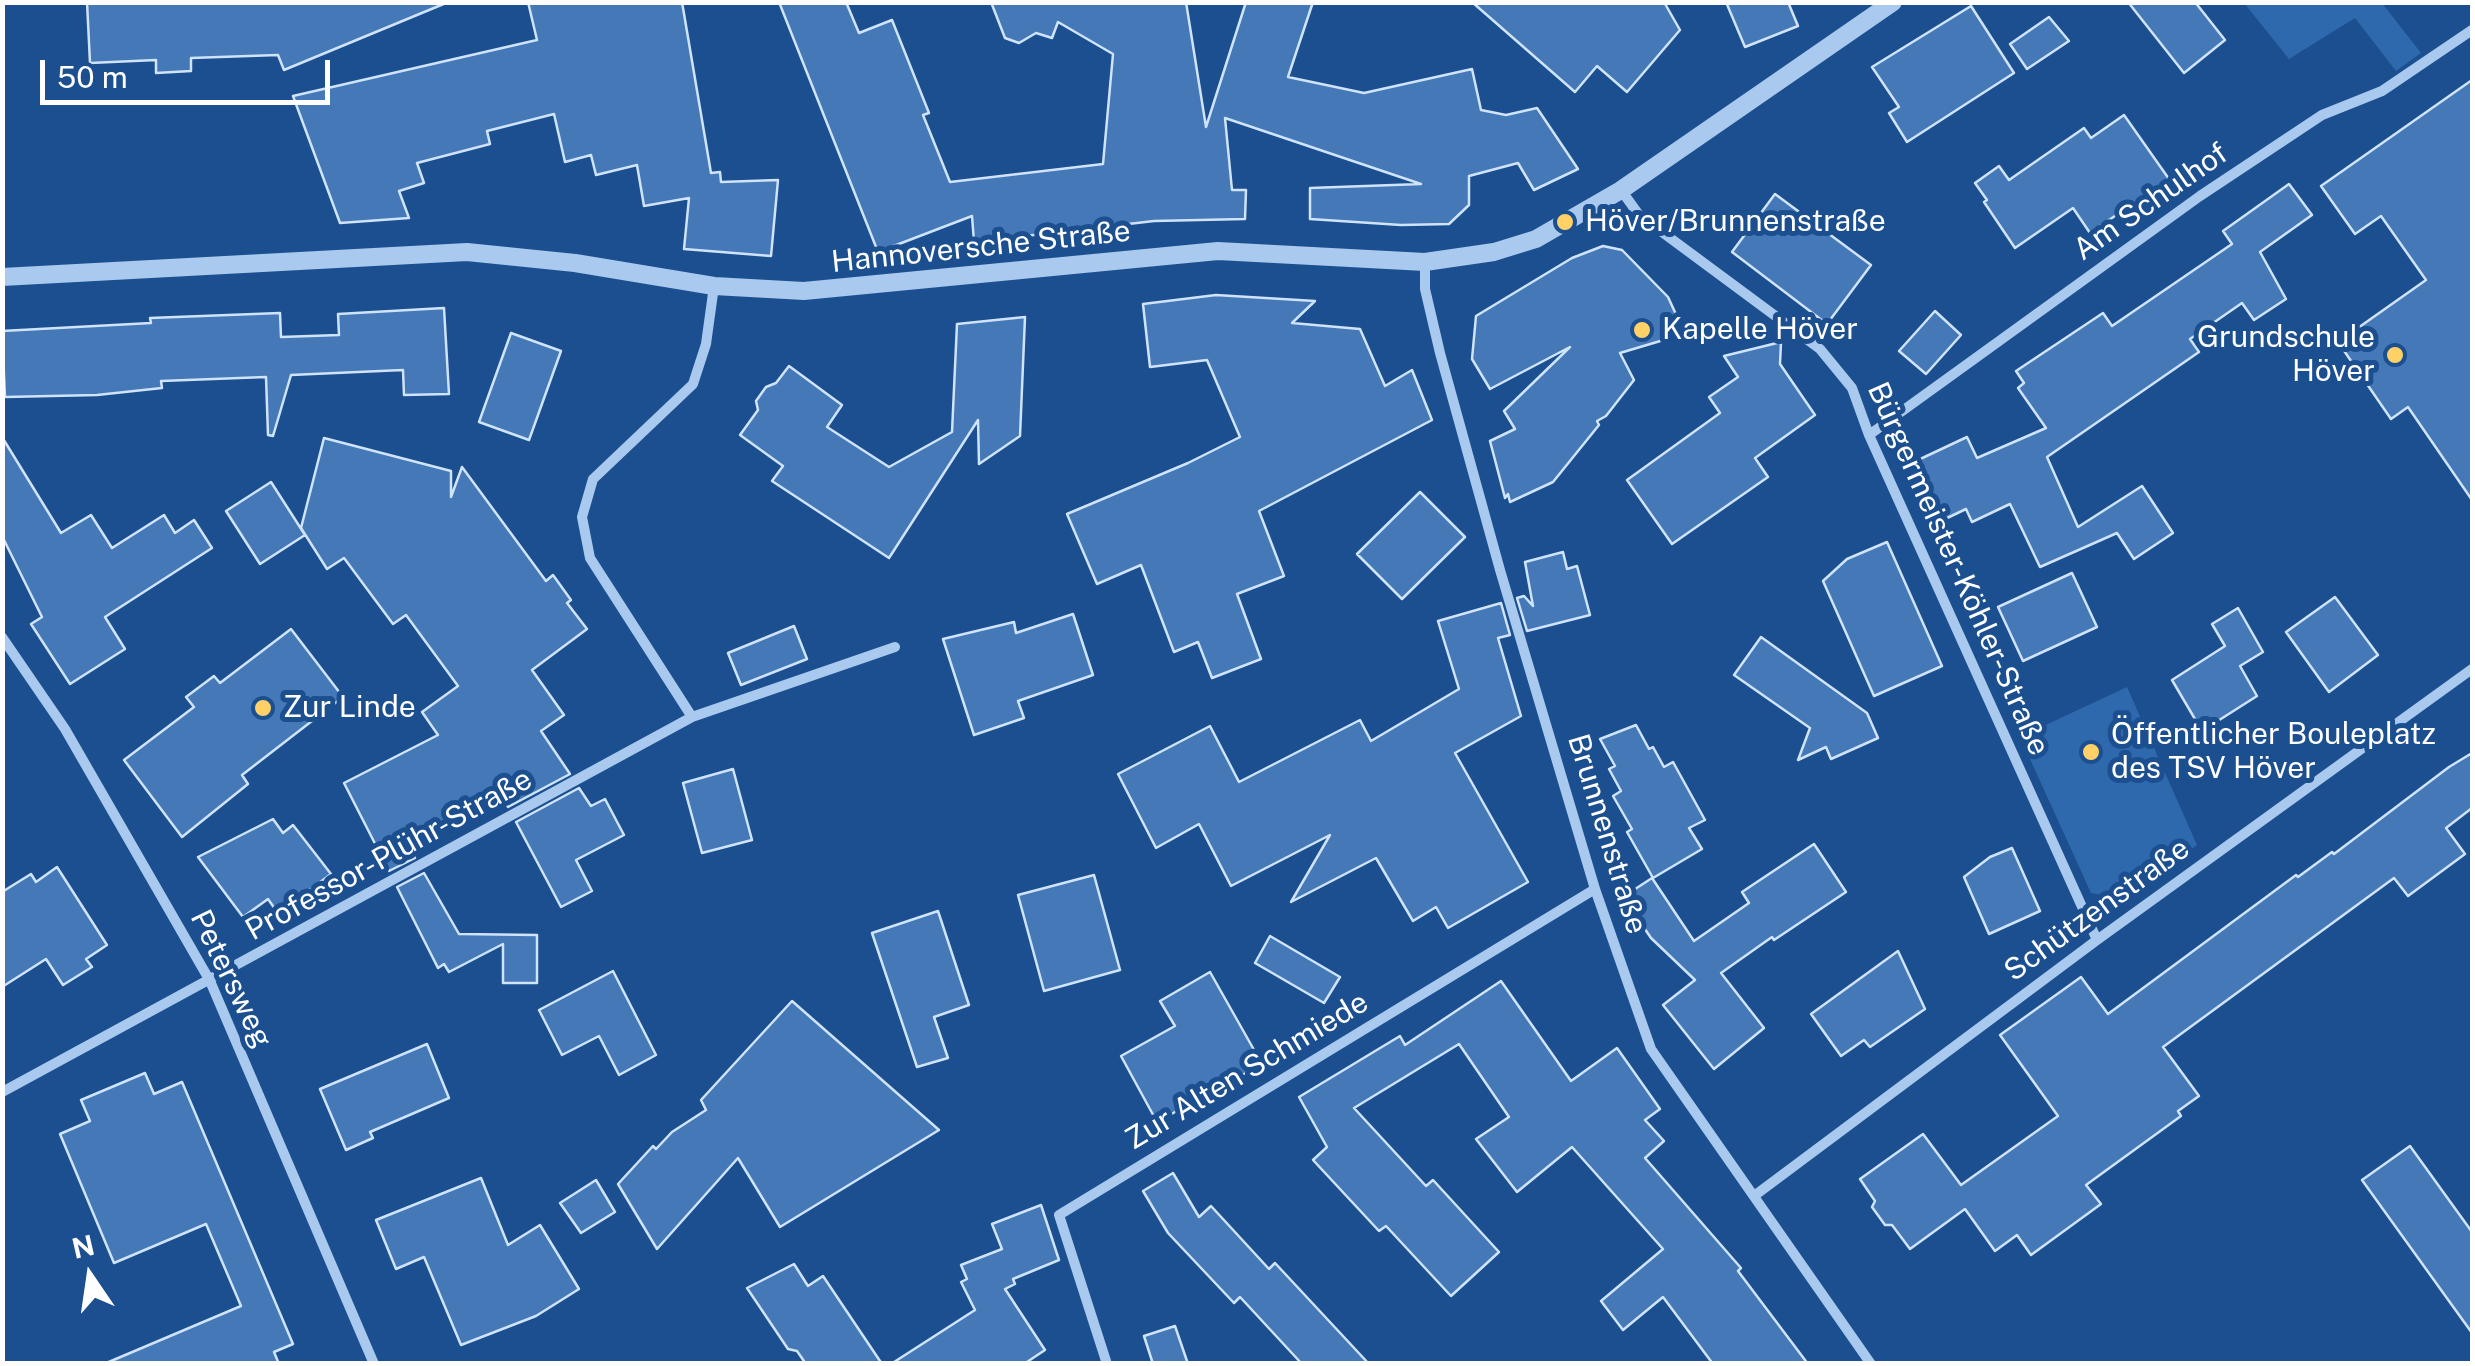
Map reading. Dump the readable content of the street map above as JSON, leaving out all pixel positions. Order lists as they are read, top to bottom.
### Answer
{
  "streets": {
    "street": [
      "Am Schulhof",
      "Hannoversche Straße",
      "Bürgermeister-Köhler-Straße",
      "Brunnenstraße",
      "Professor-Plühr-Straße",
      "Schützenstraße",
      "Petersweg",
      "Zur Alten Schmiede"
    ]
  },
  "crossings": [
    ["Am Schulhof", "Bürgermeister-Köhler-Straße"],
    ["Hannoversche Straße", "Bürgermeister-Köhler-Straße"],
    ["Hannoversche Straße", "Brunnenstraße"],
    ["Bürgermeister-Köhler-Straße", "Schützenstraße"],
    ["Brunnenstraße", "Schützenstraße"],
    ["Brunnenstraße", "Zur Alten Schmiede"],
    ["Professor-Plühr-Straße", "Petersweg"]
  ],
  "places": [
    "Höver/Brunnenstraße",
    "Kapelle Höver",
    "Grundschule Höver",
    "Zur Linde",
    "Öffentlicher Bouleplatz des TSV Höver"
  ],
  "scale_bar": "50 m",
  "north": "top"
}
